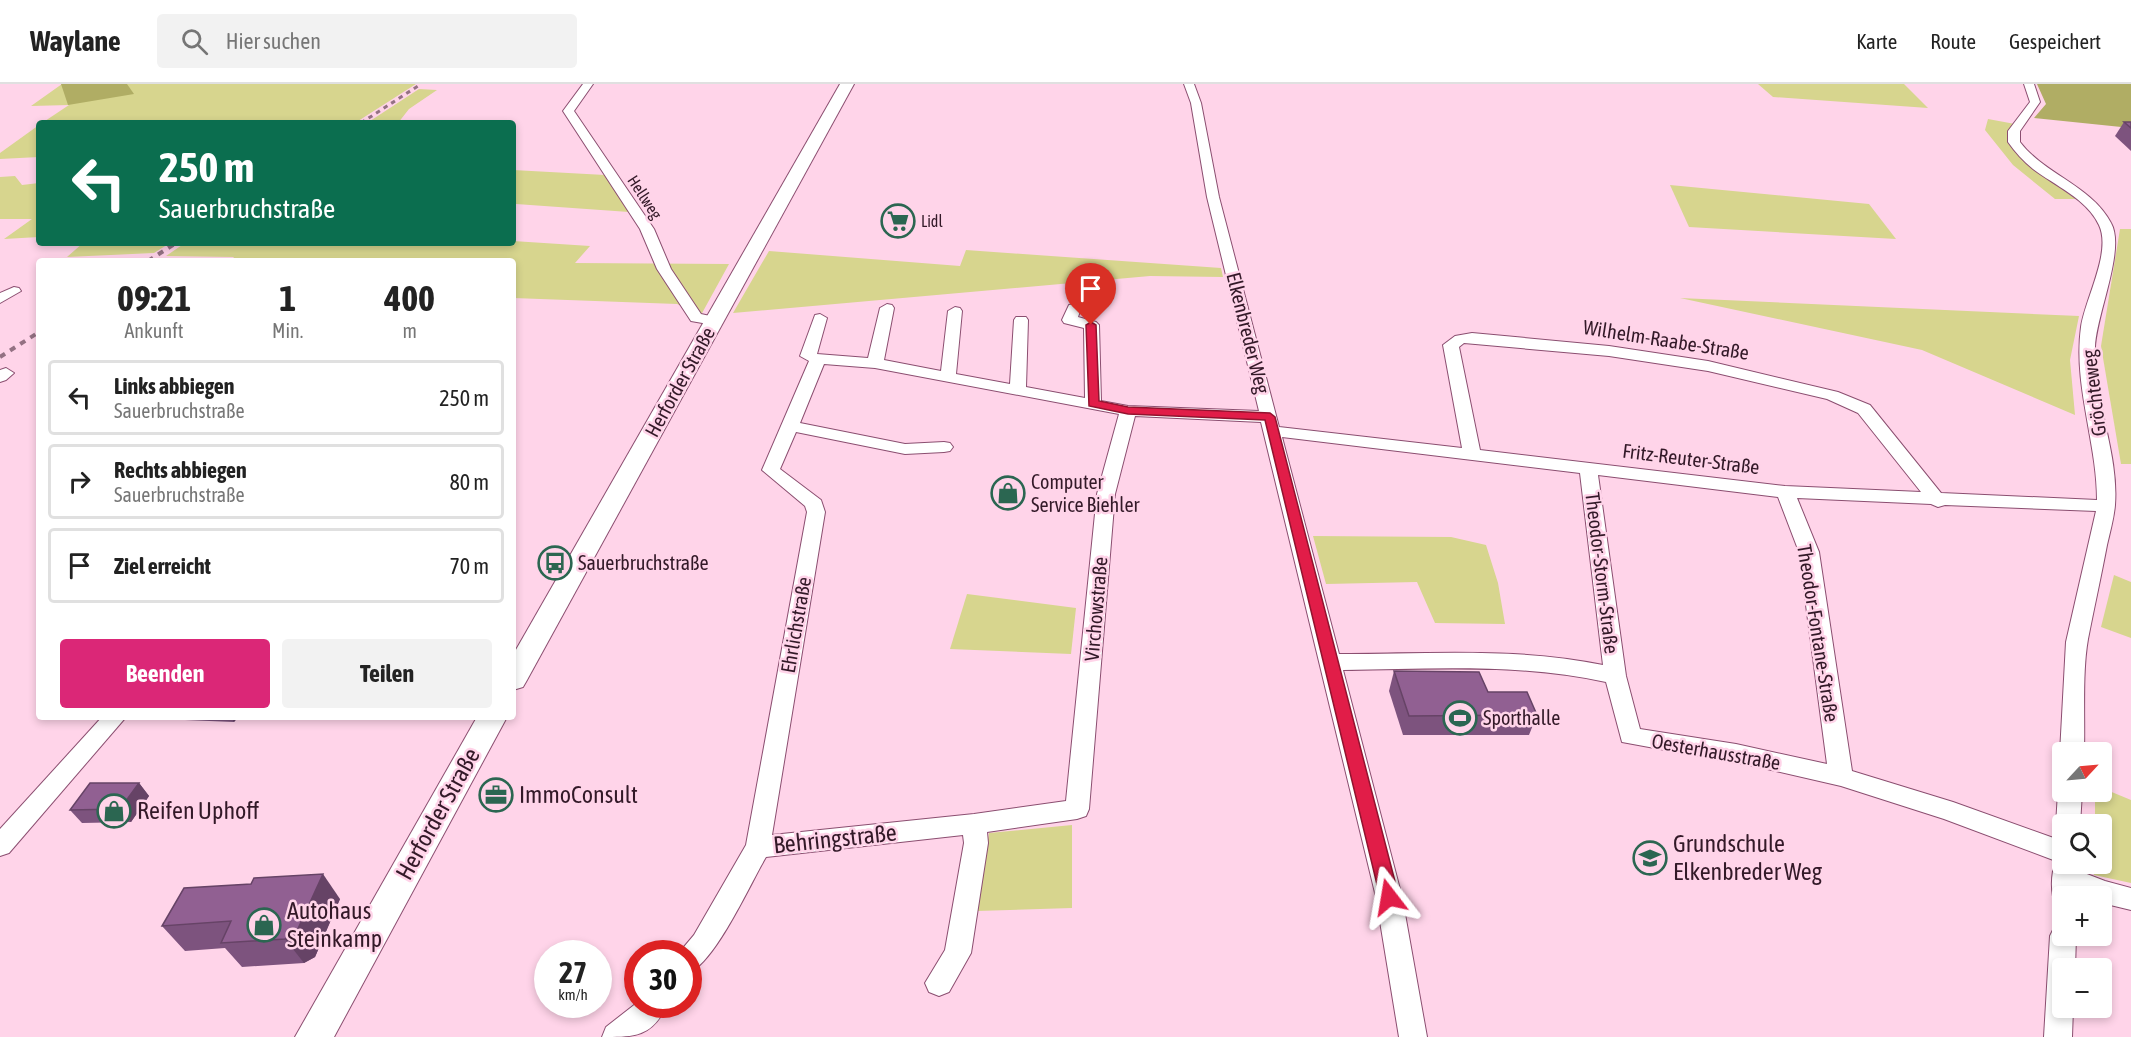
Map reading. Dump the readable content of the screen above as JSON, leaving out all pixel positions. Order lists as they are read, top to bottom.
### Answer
{
  "streets": {
    "main road": ["Herforder Straße"],
    "street": [
      "Hellweg",
      "Elkenbreder Weg",
      "Wilhelm-Raabe-Straße",
      "Gröchteweg",
      "Fritz-Reuter-Straße",
      "Theodor-Storm-Straße",
      "Virchowstraße",
      "Ehrlichstraße",
      "Theodor-Fontane-Straße",
      "Oesterhausstraße",
      "Behringstraße"
    ]
  },
  "crossings": [
    ["Hellweg", "Herforder Straße"],
    ["Elkenbreder Weg", "Fritz-Reuter-Straße"],
    ["Wilhelm-Raabe-Straße", "Fritz-Reuter-Straße"],
    ["Gröchteweg", "Fritz-Reuter-Straße"],
    ["Fritz-Reuter-Straße", "Theodor-Storm-Straße"],
    ["Fritz-Reuter-Straße", "Theodor-Fontane-Straße"],
    ["Theodor-Storm-Straße", "Oesterhausstraße"],
    ["Virchowstraße", "Behringstraße"],
    ["Ehrlichstraße", "Behringstraße"],
    ["Theodor-Fontane-Straße", "Oesterhausstraße"]
  ],
  "places": {
    "supermarket": ["Lidl"],
    "shop": ["Computer Service Biehler", "Reifen Uphoff", "Autohaus Steinkamp"],
    "bus stop": ["Sauerbruchstraße"],
    "sports": ["Sporthalle"],
    "office": ["ImmoConsult"],
    "school or university": ["Grundschule Elkenbreder Weg"]
  },
  "north": "top right",
  "page": {
    "header": "Waylane",
    "search": "Hier suchen",
    "nav": ["Karte", "Route", "Gespeichert"],
    "turn": ["250 m", "Sauerbruchstraße"],
    "eta": [
      "09:21",
      "Ankunft",
      "1",
      "Min.",
      "400",
      "m"
    ],
    "list": [
      {
        "name": "Links abbiegen",
        "note": "Sauerbruchstraße",
        "value": "250 m"
      },
      {
        "name": "Rechts abbiegen",
        "note": "Sauerbruchstraße",
        "value": "80 m"
      },
      {
        "name": "Ziel erreicht",
        "value": "70 m"
      }
    ],
    "buttons": ["Beenden", "Teilen"],
    "map_buttons": ["+", "−"],
    "speed": "27 km/h",
    "limit": "30"
  }
}
